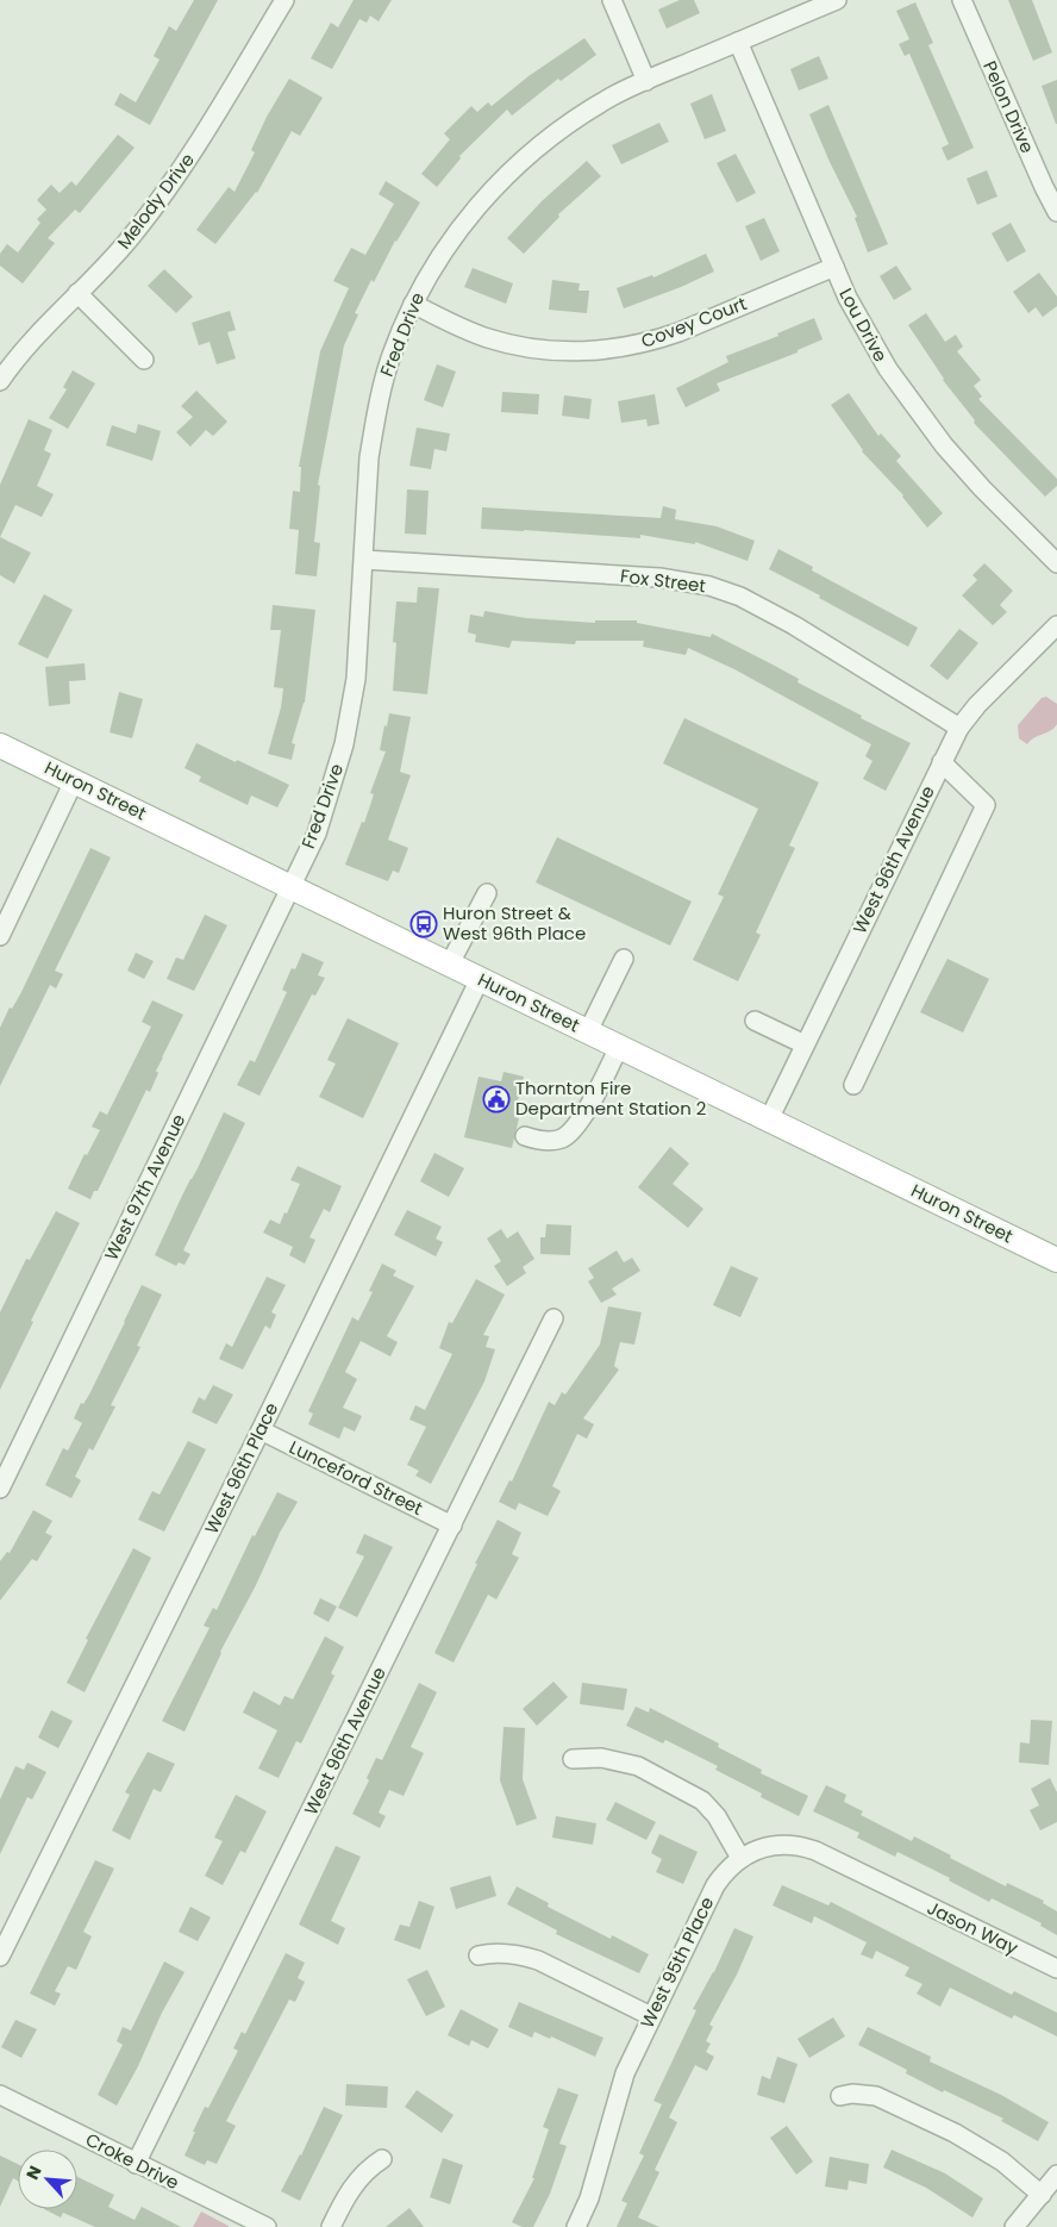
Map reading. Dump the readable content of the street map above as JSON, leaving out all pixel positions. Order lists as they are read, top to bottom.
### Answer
{
  "streets": {
    "main road": ["Huron Street"],
    "street": [
      "Pelon Drive",
      "Melody Drive",
      "Covey Court",
      "Lou Drive",
      "Fred Drive",
      "Fox Street",
      "West 96th Avenue",
      "West 97th Avenue",
      "West 96th Place",
      "Lunceford Street",
      "Jason Way",
      "West 95th Place",
      "Croke Drive"
    ]
  },
  "crossings": [
    ["Covey Court", "Lou Drive"],
    ["Covey Court", "Fred Drive"],
    ["Lou Drive", "Fred Drive"],
    ["Fred Drive", "Fox Street"],
    ["Fred Drive", "Huron Street"],
    ["Fred Drive", "West 97th Avenue"],
    ["Fox Street", "West 96th Avenue"],
    ["Huron Street", "West 96th Avenue"],
    ["Huron Street", "West 97th Avenue"],
    ["Huron Street", "West 96th Place"],
    ["West 96th Avenue", "Lunceford Street"],
    ["West 96th Avenue", "Croke Drive"],
    ["West 96th Place", "Lunceford Street"],
    ["Jason Way", "West 95th Place"]
  ],
  "places": {
    "bus stop": ["Huron Street & West 96th Place"],
    "public building": ["Thornton Fire Department Station 2"]
  },
  "north": "top left"
}
